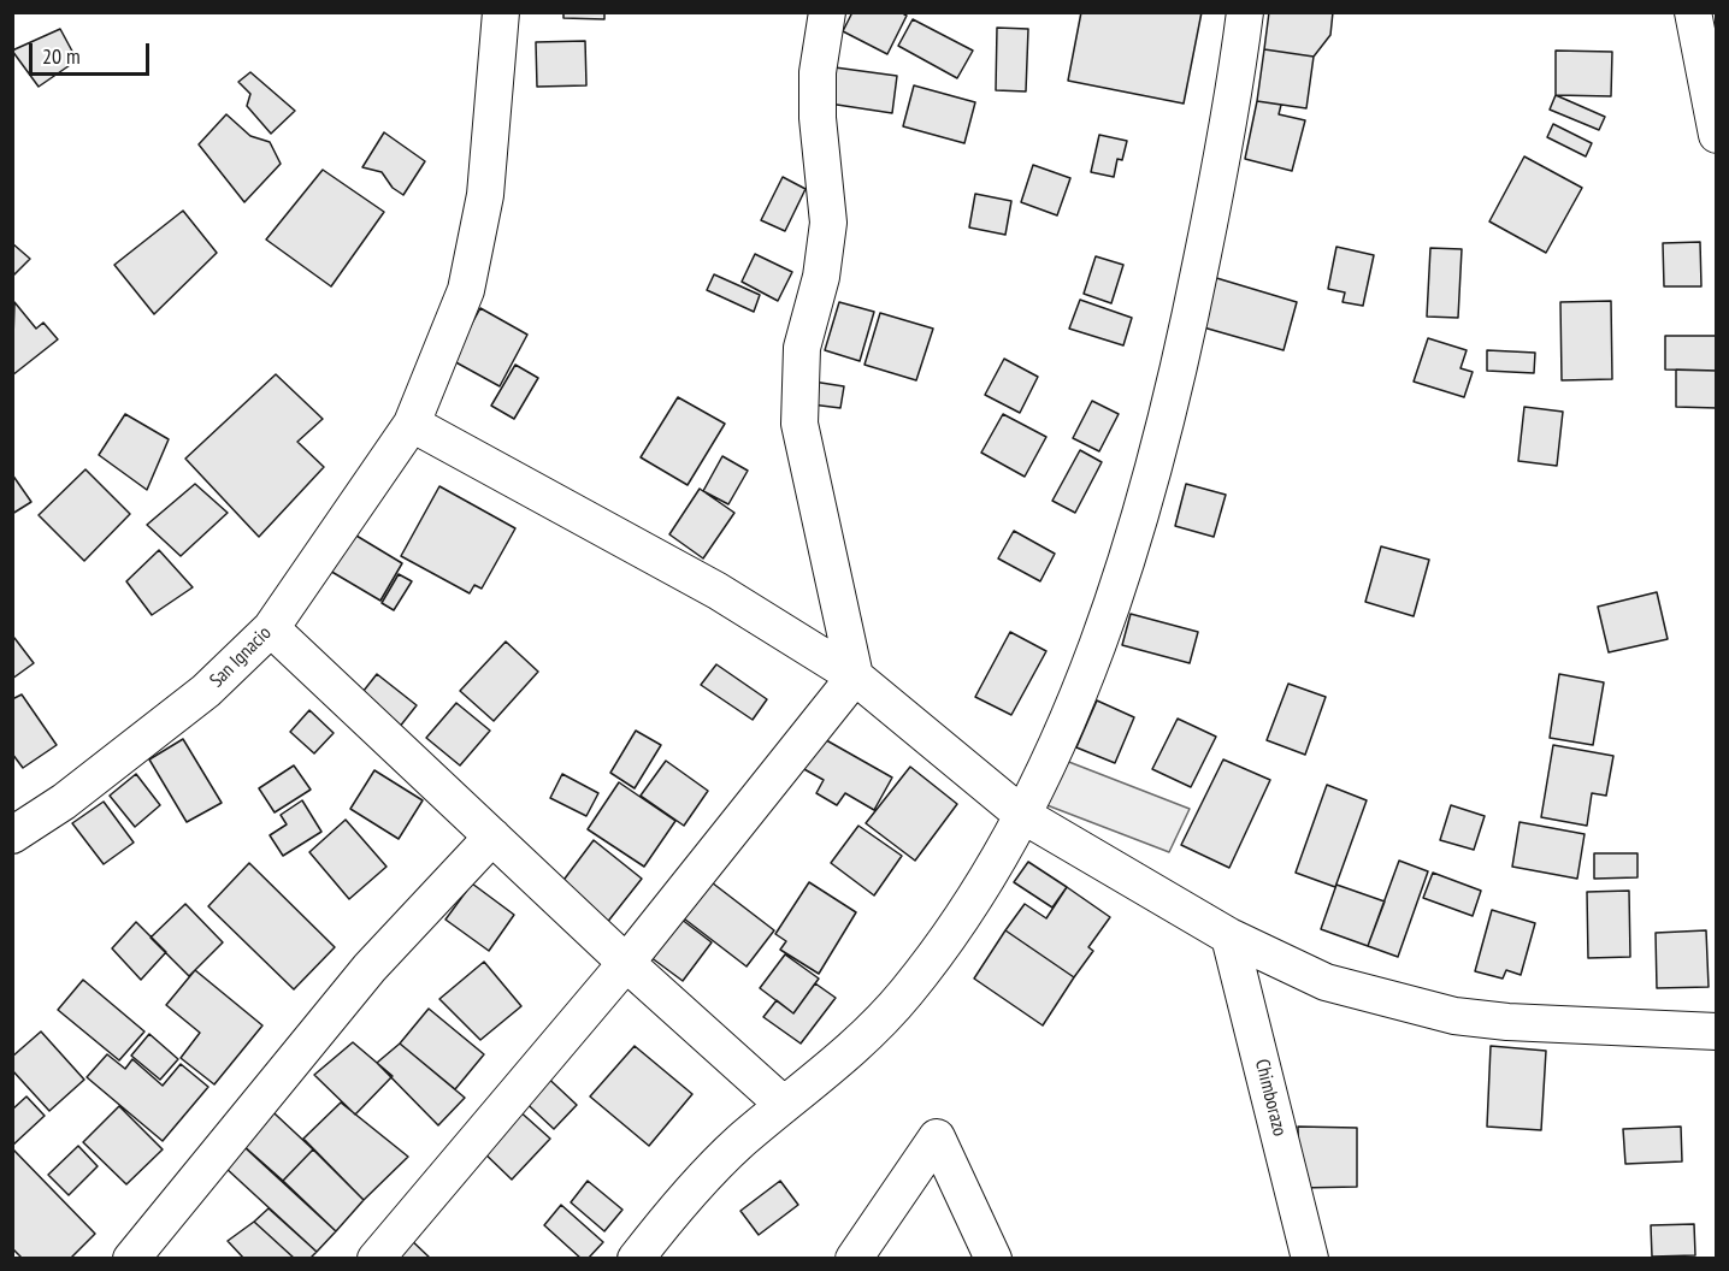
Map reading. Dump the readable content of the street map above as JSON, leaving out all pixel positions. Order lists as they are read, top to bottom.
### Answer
{
  "streets": {
    "street": ["San Ignacio", "Chimborazo"]
  },
  "scale_bar": "20 m"
}
